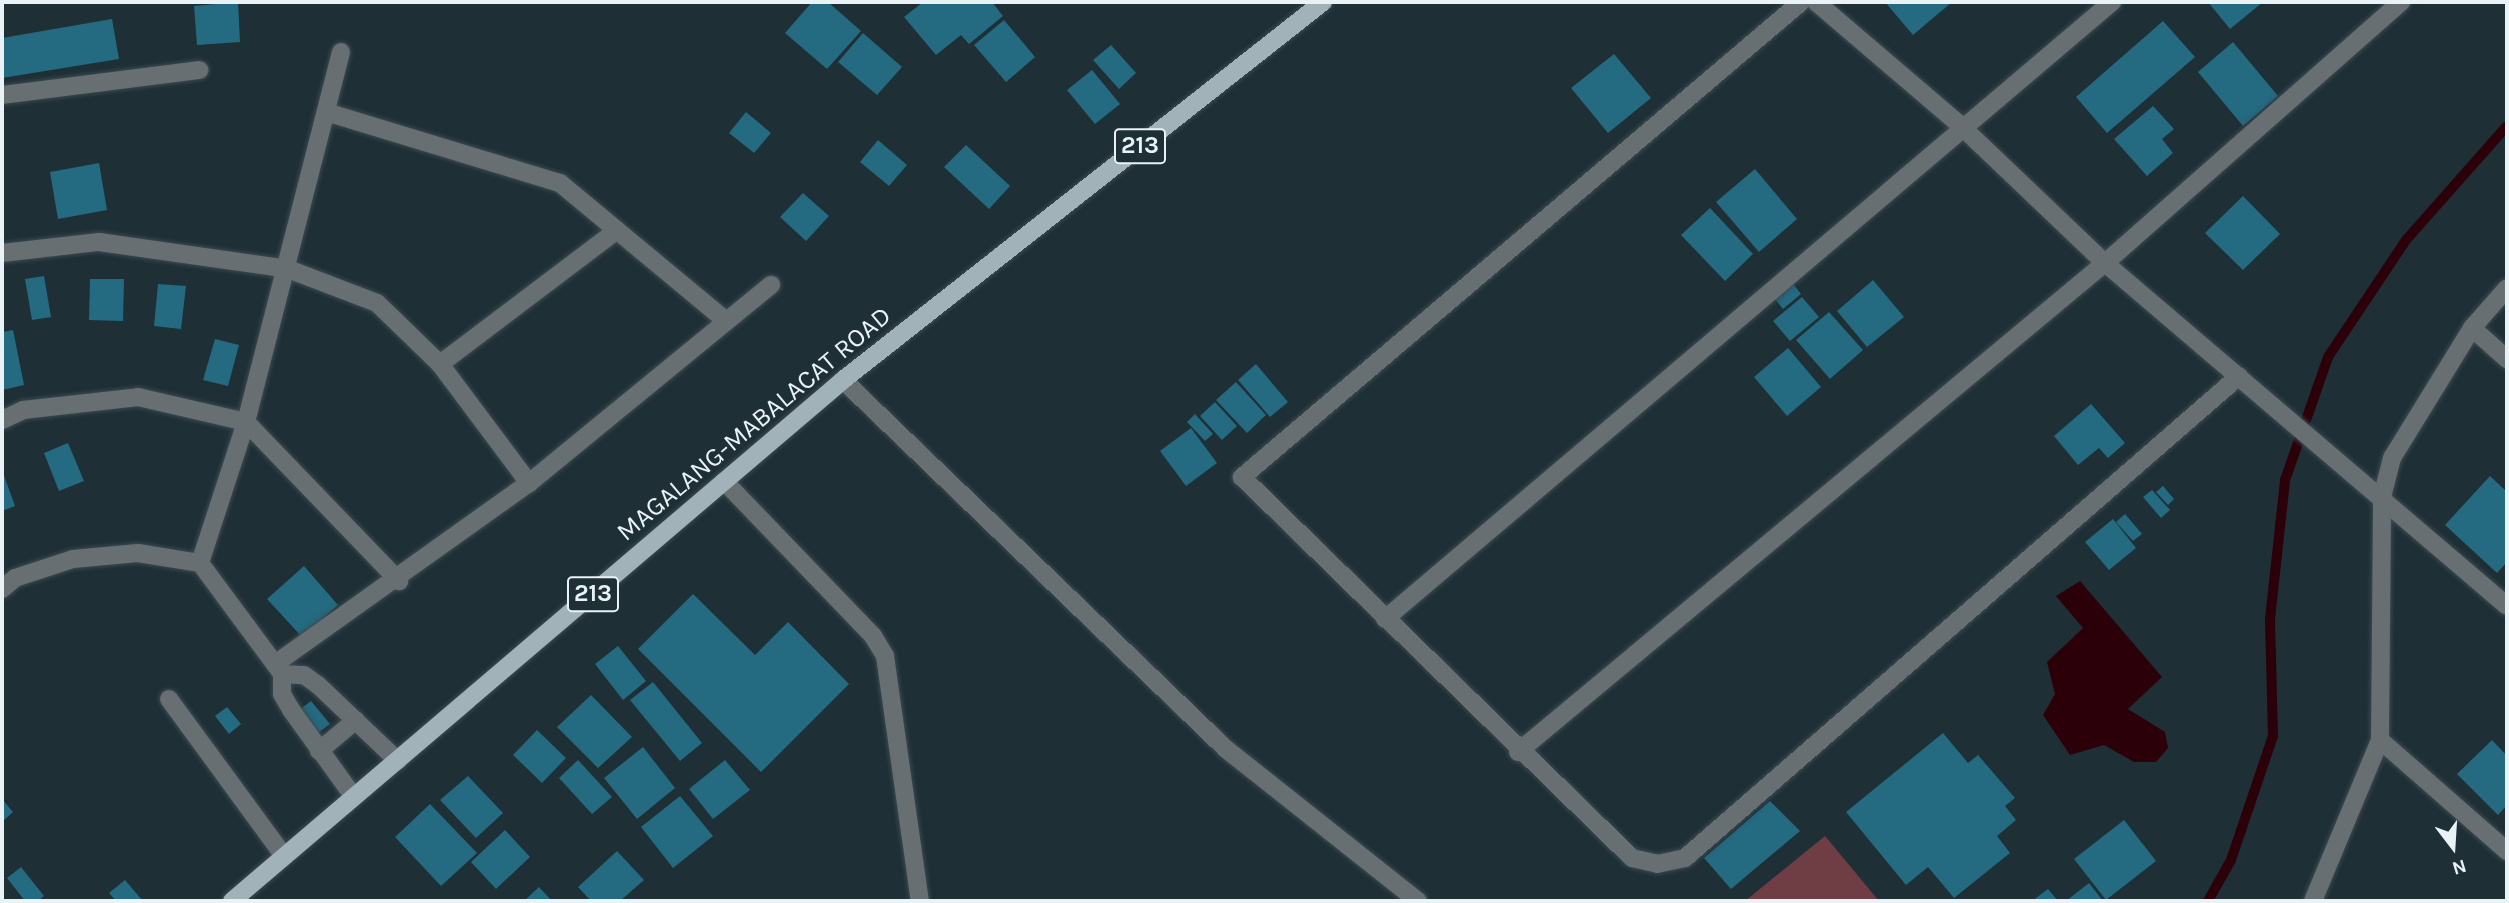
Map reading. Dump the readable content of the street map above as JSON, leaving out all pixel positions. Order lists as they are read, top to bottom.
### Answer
{
  "streets": {
    "main road": ["213", "MAGALANG-MABALACAT ROAD"]
  },
  "north": "bottom"
}
